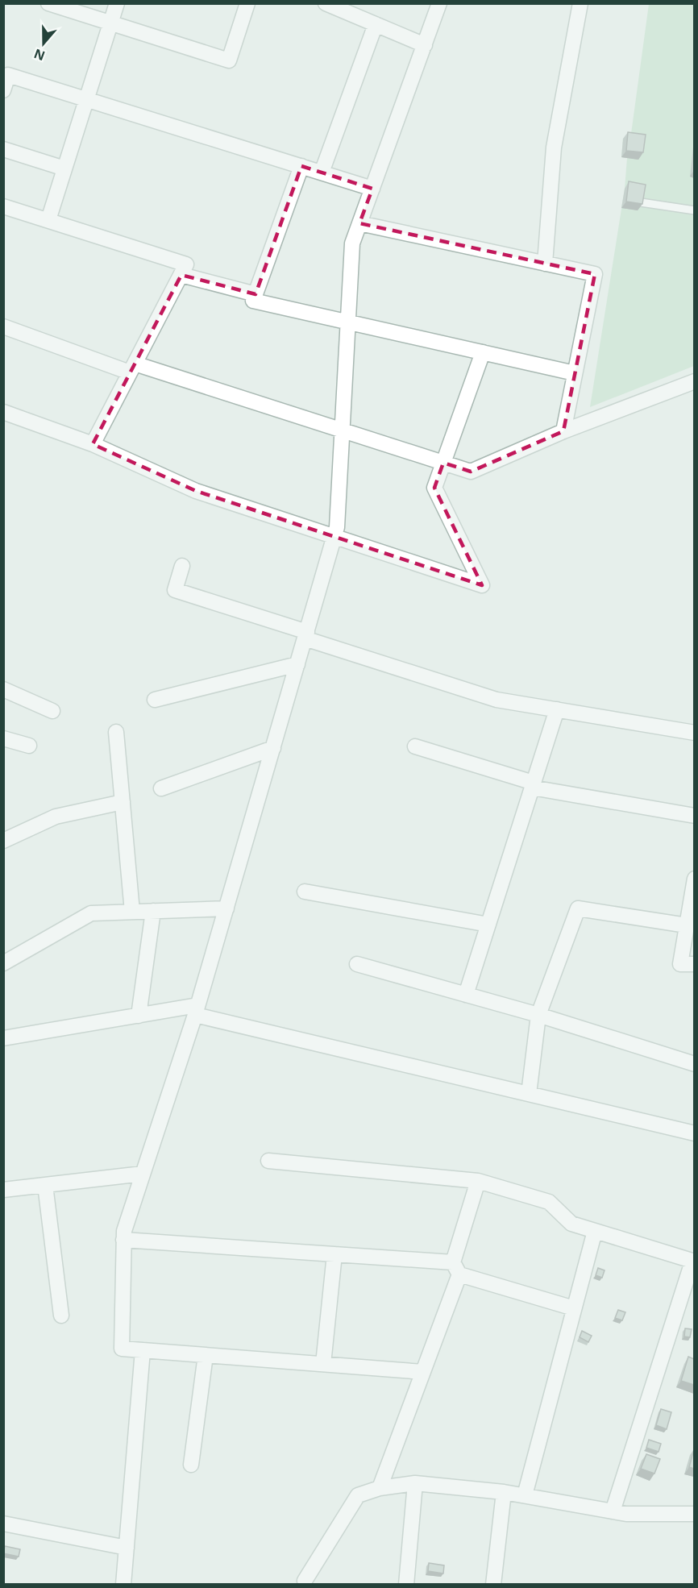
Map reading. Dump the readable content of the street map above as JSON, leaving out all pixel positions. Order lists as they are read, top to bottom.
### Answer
{
  "north": "bottom"
}
